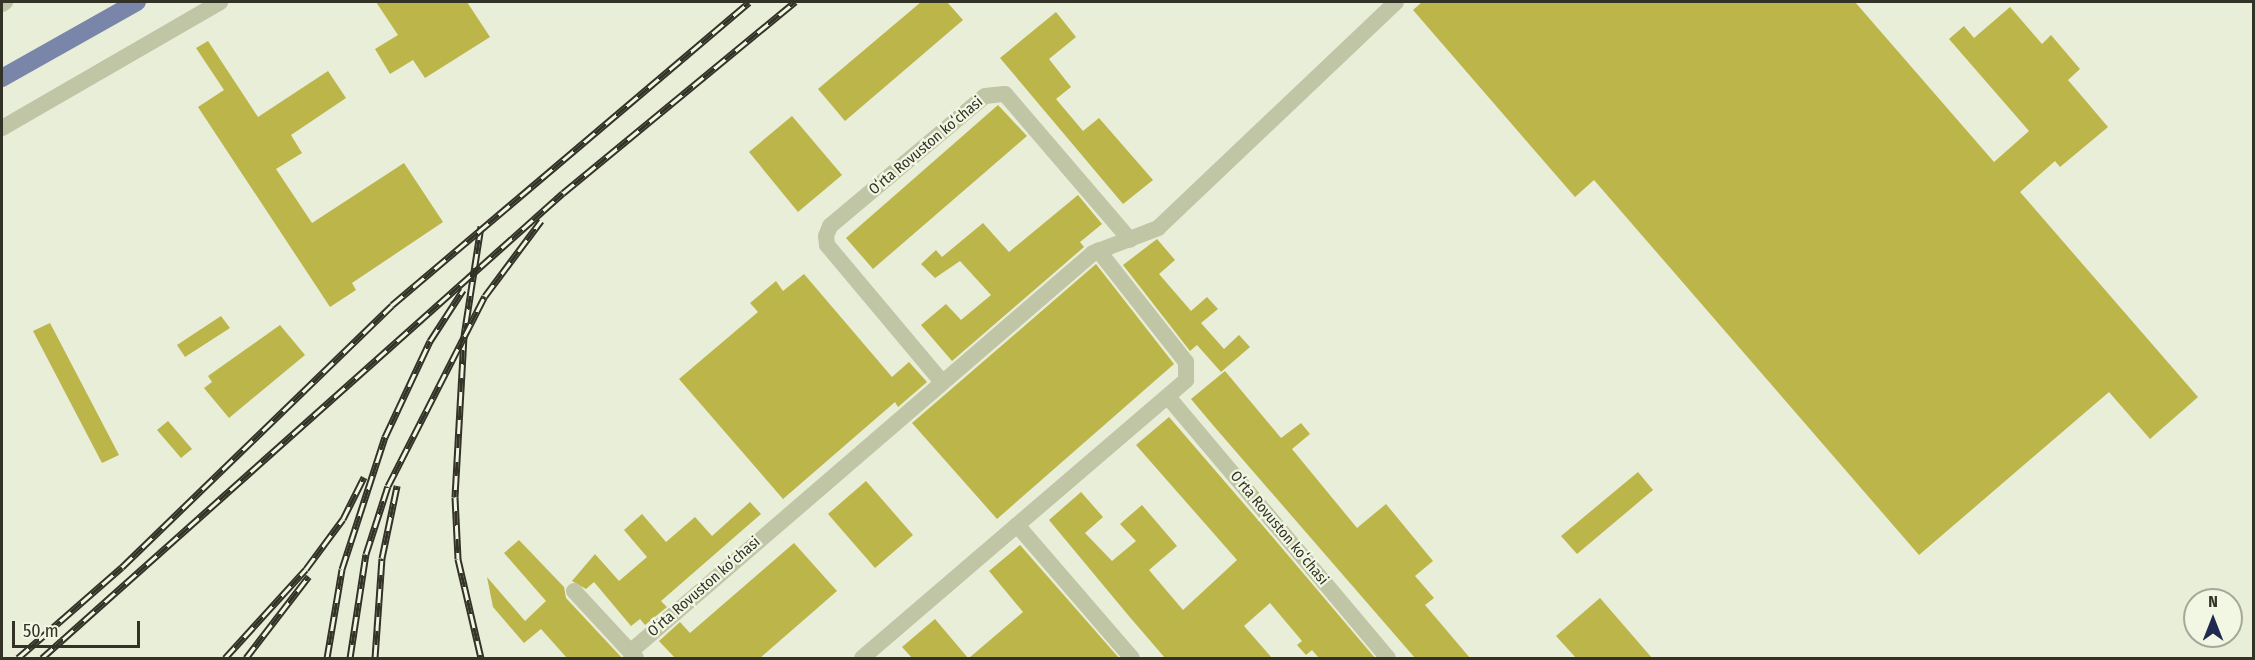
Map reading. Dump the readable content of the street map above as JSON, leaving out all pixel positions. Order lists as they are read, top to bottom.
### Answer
{
  "streets": {
    "street": ["Oʻrta Rovuston koʻchasi"]
  },
  "scale_bar": "50 m",
  "north": "top"
}
